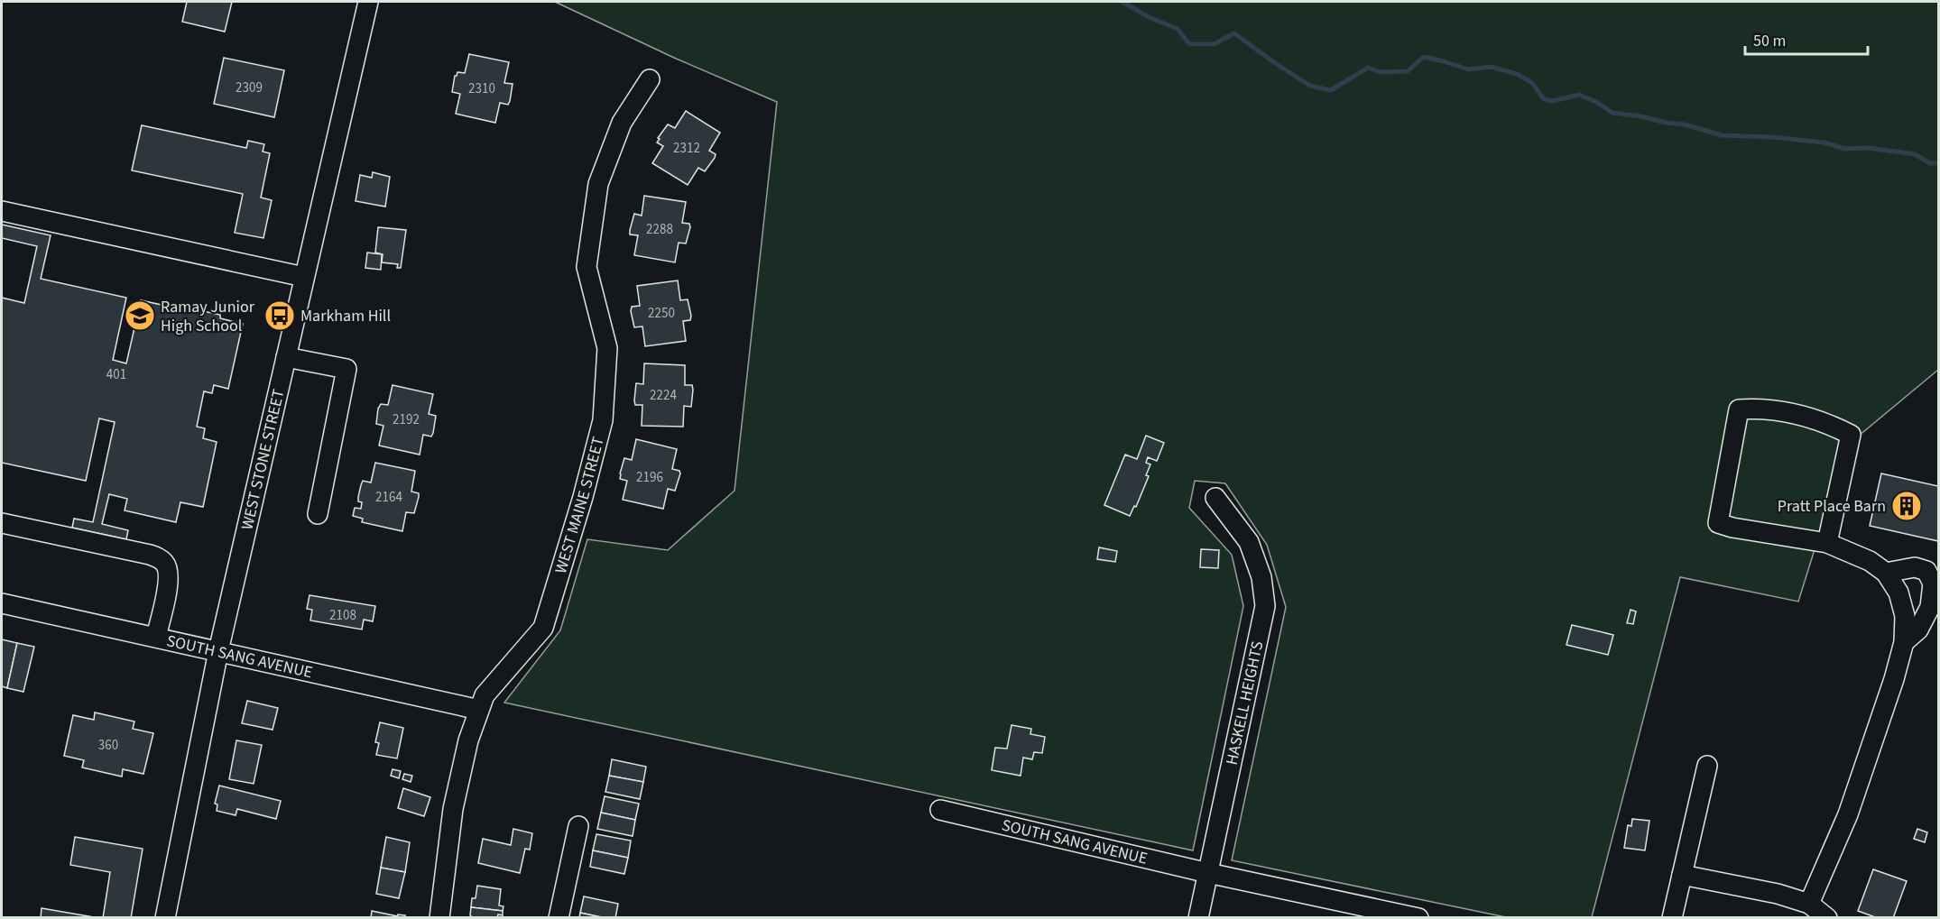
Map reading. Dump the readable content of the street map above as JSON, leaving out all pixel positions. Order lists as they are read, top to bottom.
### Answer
{
  "streets": {
    "street": [
      "WEST STONE STREET",
      "WEST MAINE STREET",
      "SOUTH SANG AVENUE",
      "HASKELL HEIGHTS"
    ]
  },
  "crossings": [
    ["WEST STONE STREET", "SOUTH SANG AVENUE"],
    ["WEST MAINE STREET", "SOUTH SANG AVENUE"],
    ["SOUTH SANG AVENUE", "HASKELL HEIGHTS"]
  ],
  "places": {
    "school or university": ["Ramay Junior High School"],
    "bus stop": ["Markham Hill"],
    "building": ["Pratt Place Barn"]
  },
  "house_numbers": [
    "2309",
    "2310",
    "2312",
    "2288",
    "2250",
    "401",
    "2224",
    "2192",
    "2196",
    "2164",
    "2108",
    "360"
  ],
  "scale_bar": "50 m"
}
